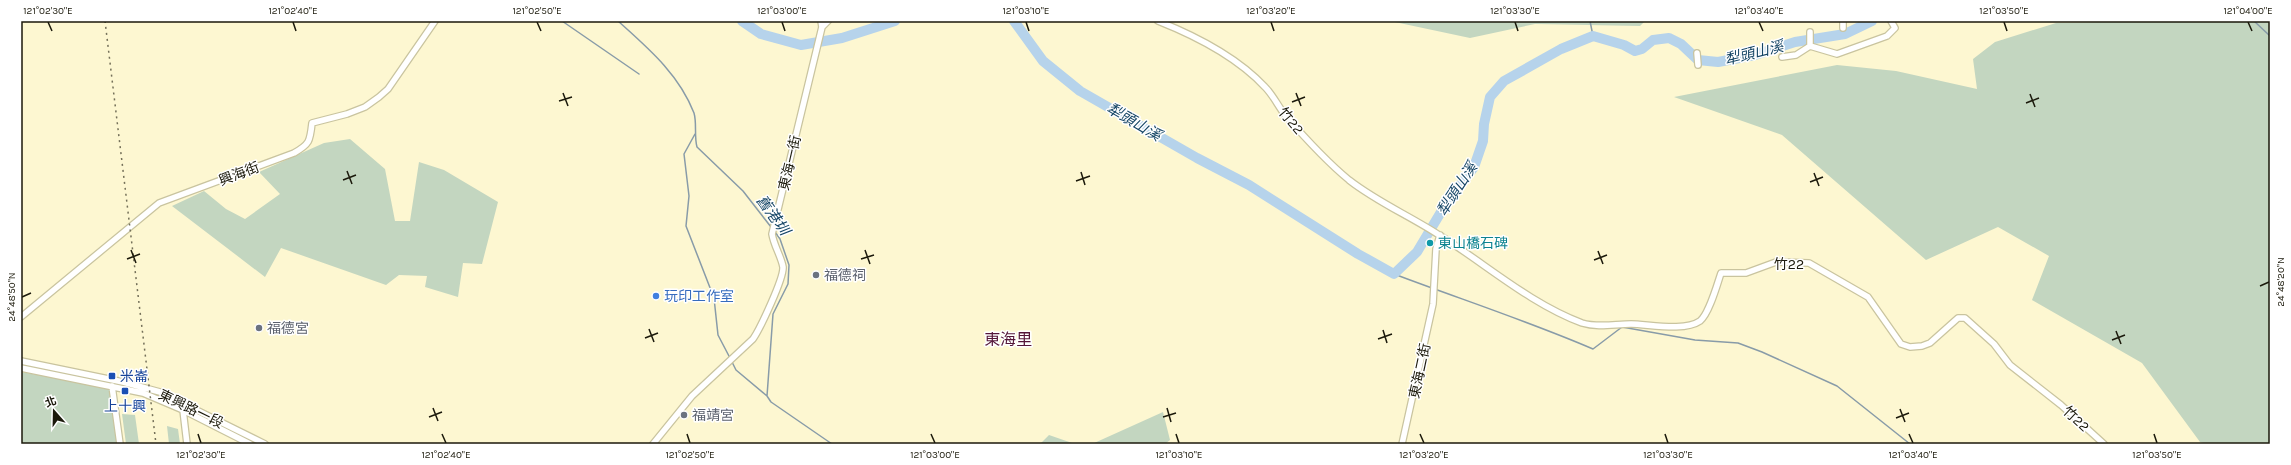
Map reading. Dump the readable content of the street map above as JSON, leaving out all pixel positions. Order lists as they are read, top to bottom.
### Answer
{
  "streets": {
    "street": [
      "竹22",
      "東海一街",
      "興海街",
      "東海二街",
      "東興路一段"
    ]
  },
  "crossings": [
    ["竹22", "東海二街"]
  ],
  "districts": ["東海里"],
  "water": ["犁頭山溪", "舊港圳"],
  "places": {
    "other": [
      "東山橋石碑",
      "福德祠",
      "玩印工作室",
      "福德宮",
      "福靖宮"
    ],
    "transit": ["米崙", "上十興"]
  },
  "north": "top",
  "coordinates": [
    "121°02'30\"E",
    "121°02'40\"E",
    "121°02'50\"E",
    "121°03'00\"E",
    "121°03'10\"E",
    "121°03'20\"E",
    "121°03'30\"E",
    "121°03'40\"E",
    "121°03'50\"E",
    "121°04'00\"E",
    "24°48'20\"N",
    "24°48'50\"N"
  ]
}
